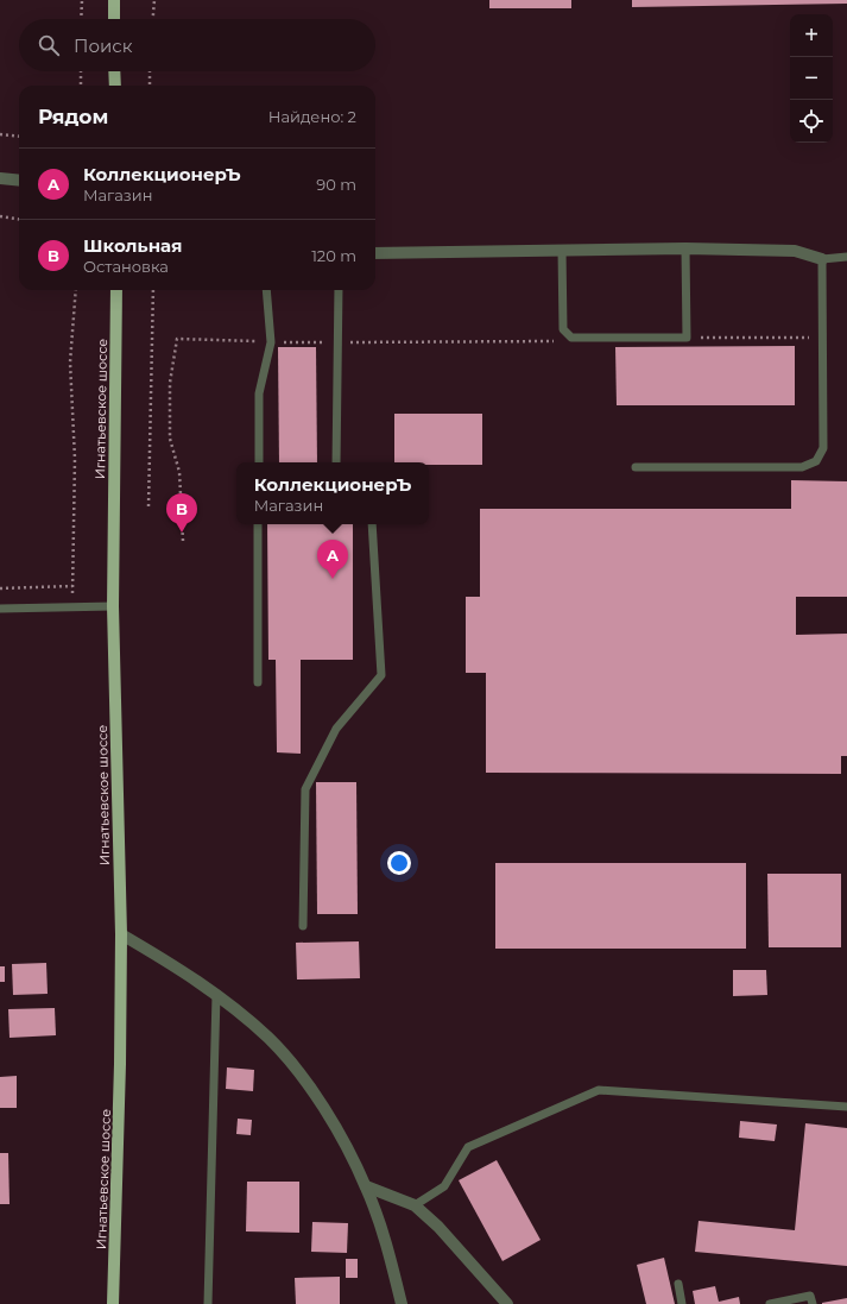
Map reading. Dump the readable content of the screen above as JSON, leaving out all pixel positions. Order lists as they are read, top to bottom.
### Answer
{
  "streets": {
    "main road": ["Игнатьевское шоссе"]
  },
  "page": {
    "map_buttons": ["+", "−"],
    "search": "Поиск",
    "heading": ["Рядом", "Найдено: 2"],
    "list": [
      {
        "mark": "A",
        "name": "КоллекционерЪ",
        "note": "Магазин",
        "value": "90 m"
      },
      {
        "mark": "B",
        "name": "Школьная",
        "note": "Остановка",
        "value": "120 m"
      }
    ],
    "popup": ["КоллекционерЪ", "Магазин"],
    "pins": ["B", "A"]
  }
}
